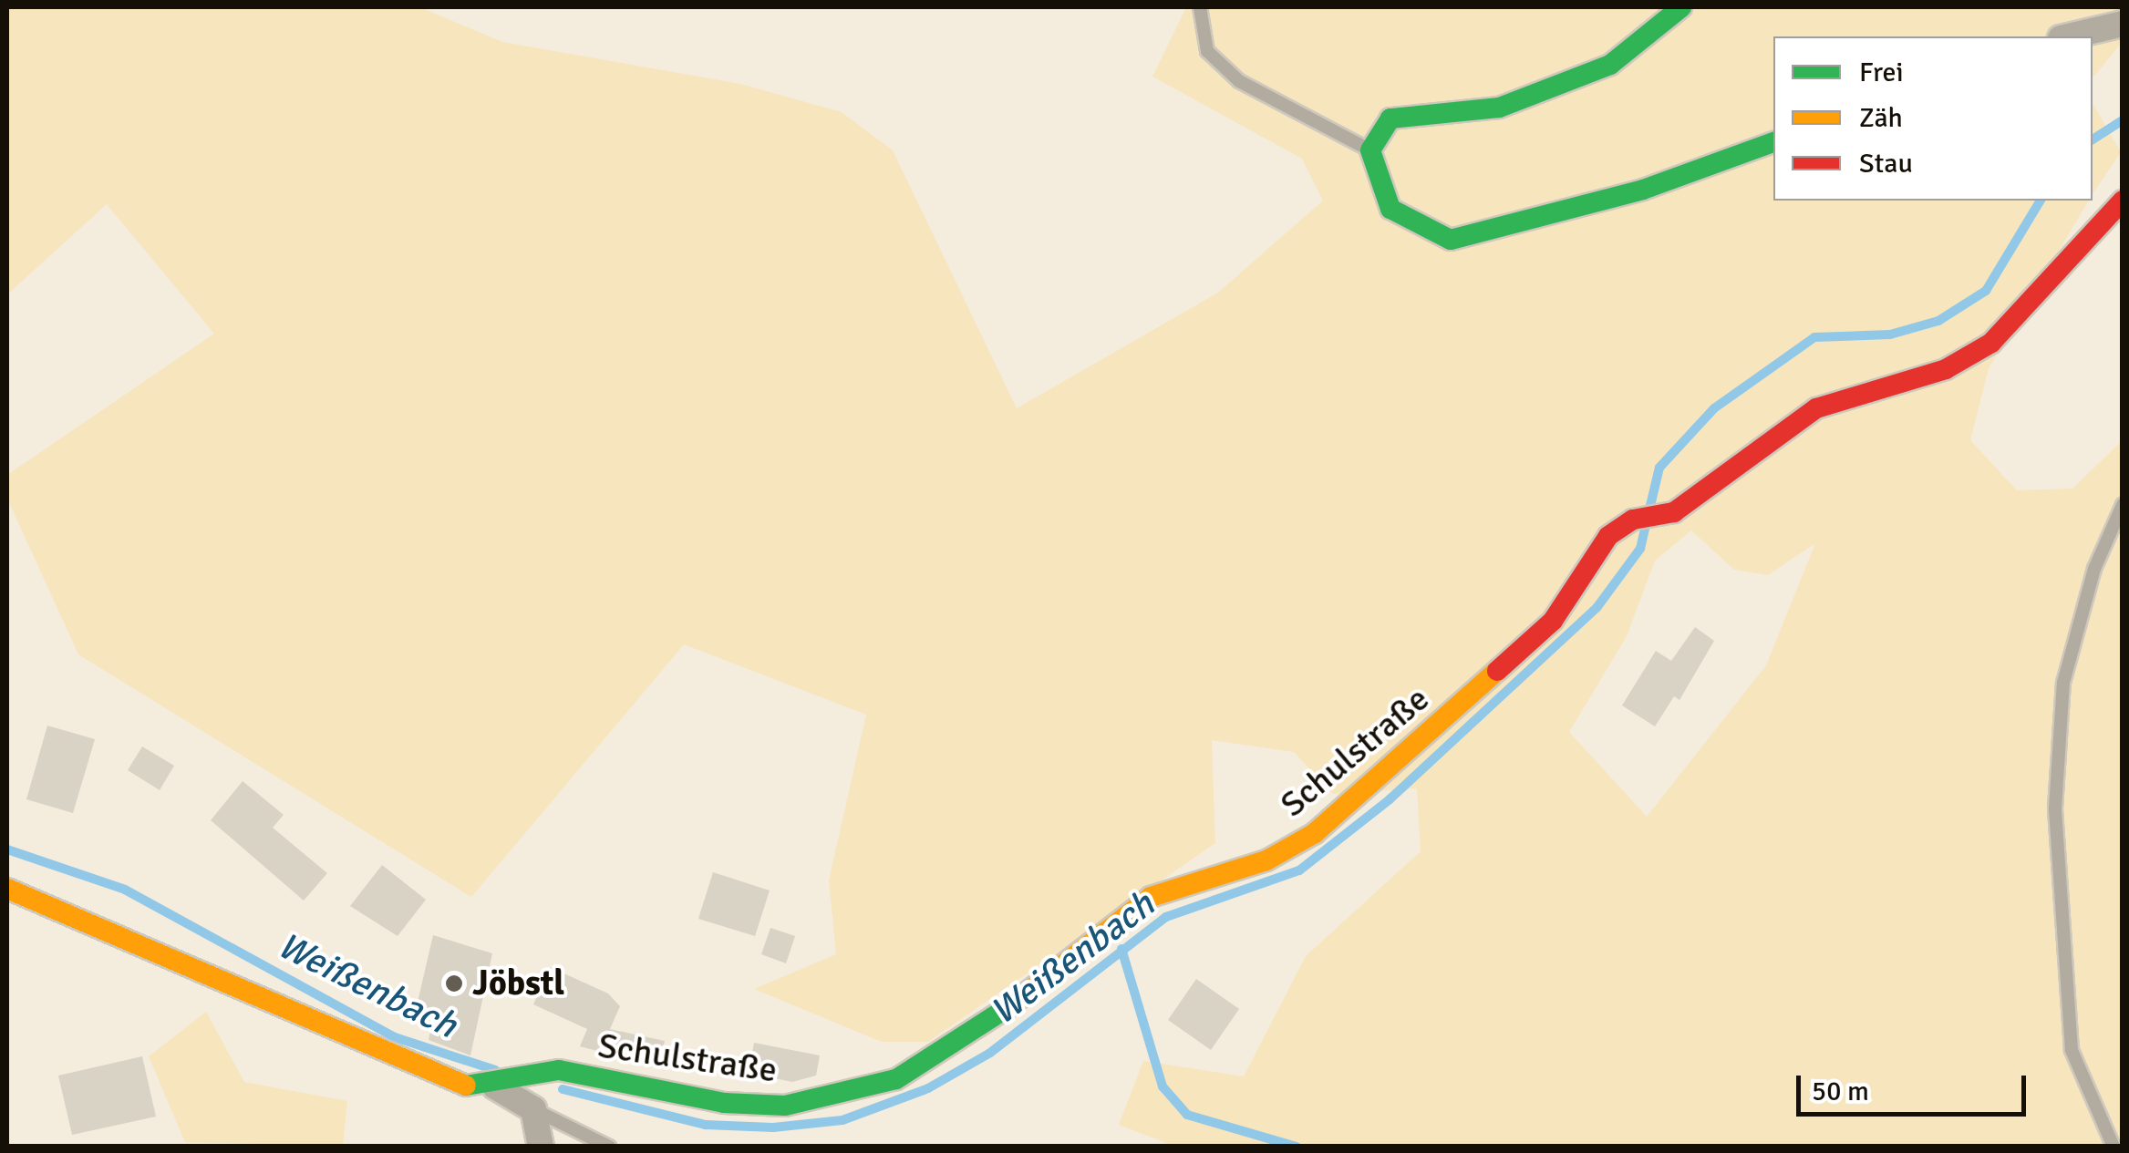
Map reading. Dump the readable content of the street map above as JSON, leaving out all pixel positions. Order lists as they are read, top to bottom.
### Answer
{
  "streets": {
    "street": ["Schulstraße"]
  },
  "water": ["Weißenbach"],
  "places": ["Jöbstl"],
  "legend": ["Frei", "Zäh", "Stau"],
  "scale_bar": "50 m"
}
